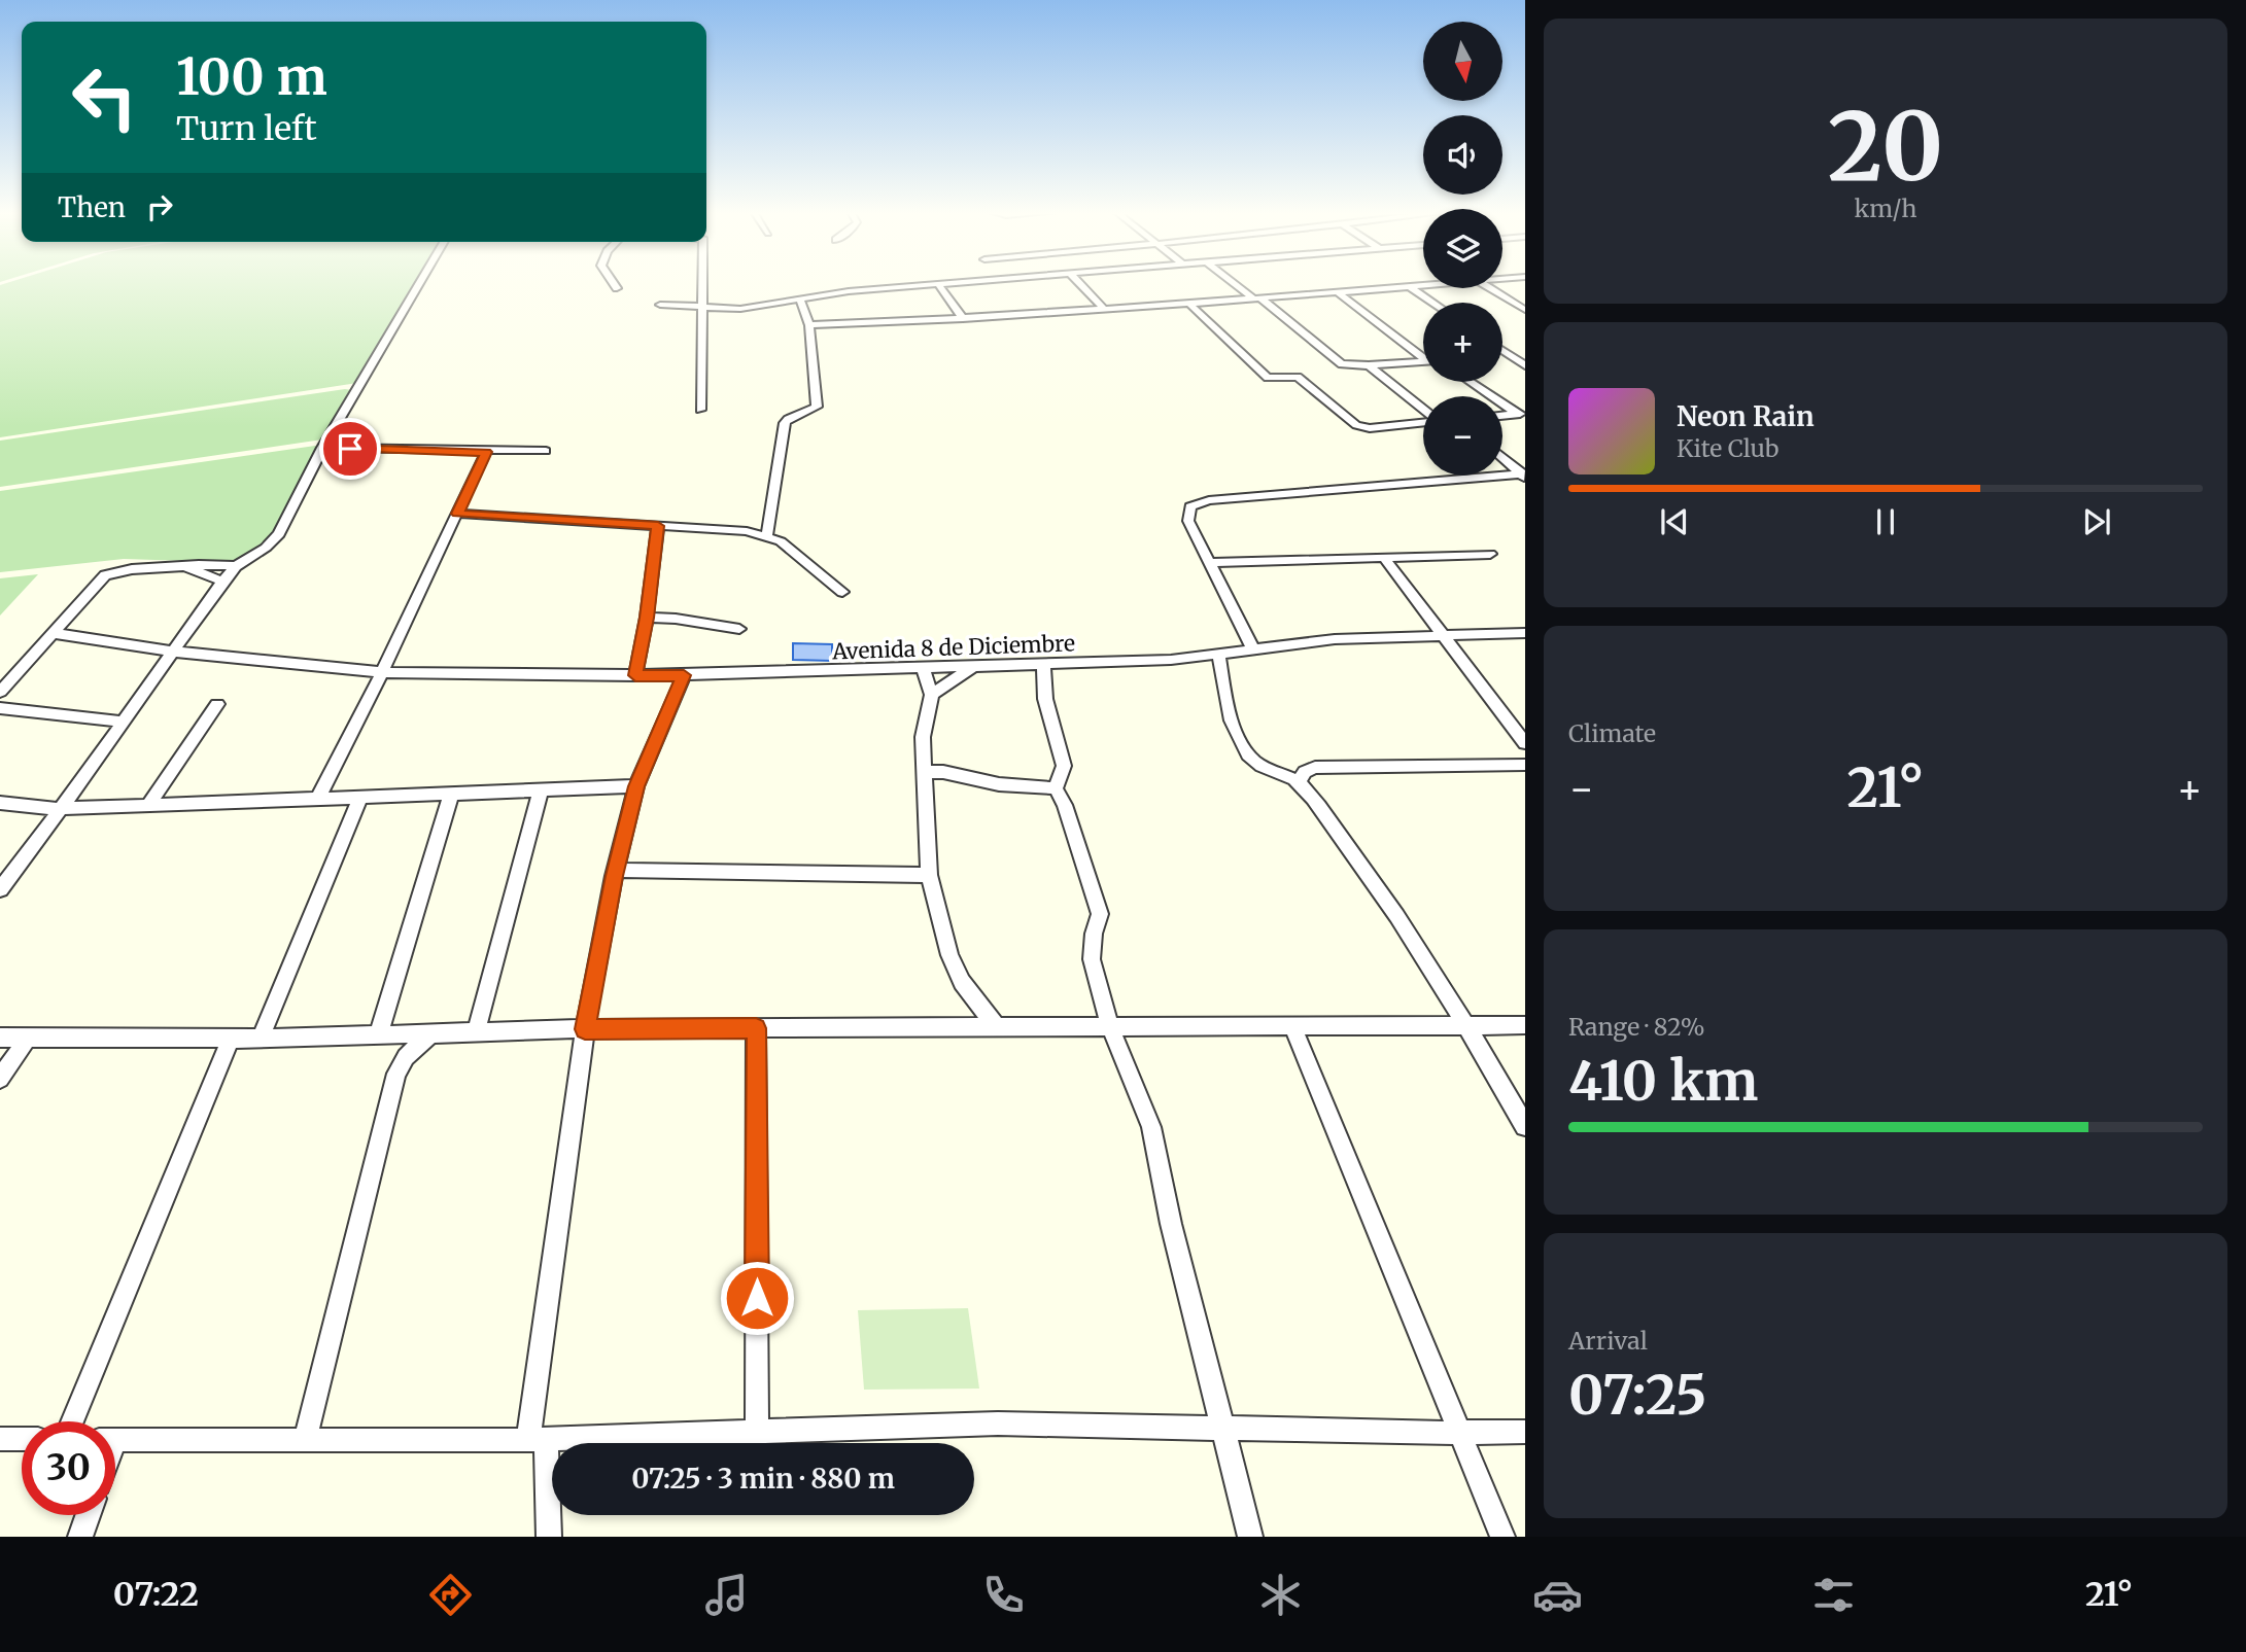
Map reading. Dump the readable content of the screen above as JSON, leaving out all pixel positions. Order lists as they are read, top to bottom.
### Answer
{
  "streets": {
    "street": ["Avenida 8 de Diciembre"]
  },
  "north": "bottom",
  "page": {
    "tile": [
      ["20", "km/h"],
      "Climate",
      ["Range · 82%", "410 km"],
      ["Arrival", "07:25"]
    ],
    "map_buttons": ["+", "−"],
    "turn": ["100 m", "Turn left"],
    "then": "Then",
    "song": ["Neon Rain", "Kite Club"],
    "heat": ["−", "21°", "+"],
    "limit": "30",
    "trip": "07:25 · 3 min · 880 m",
    "tabs": ["07:22", "21°"]
  }
}
